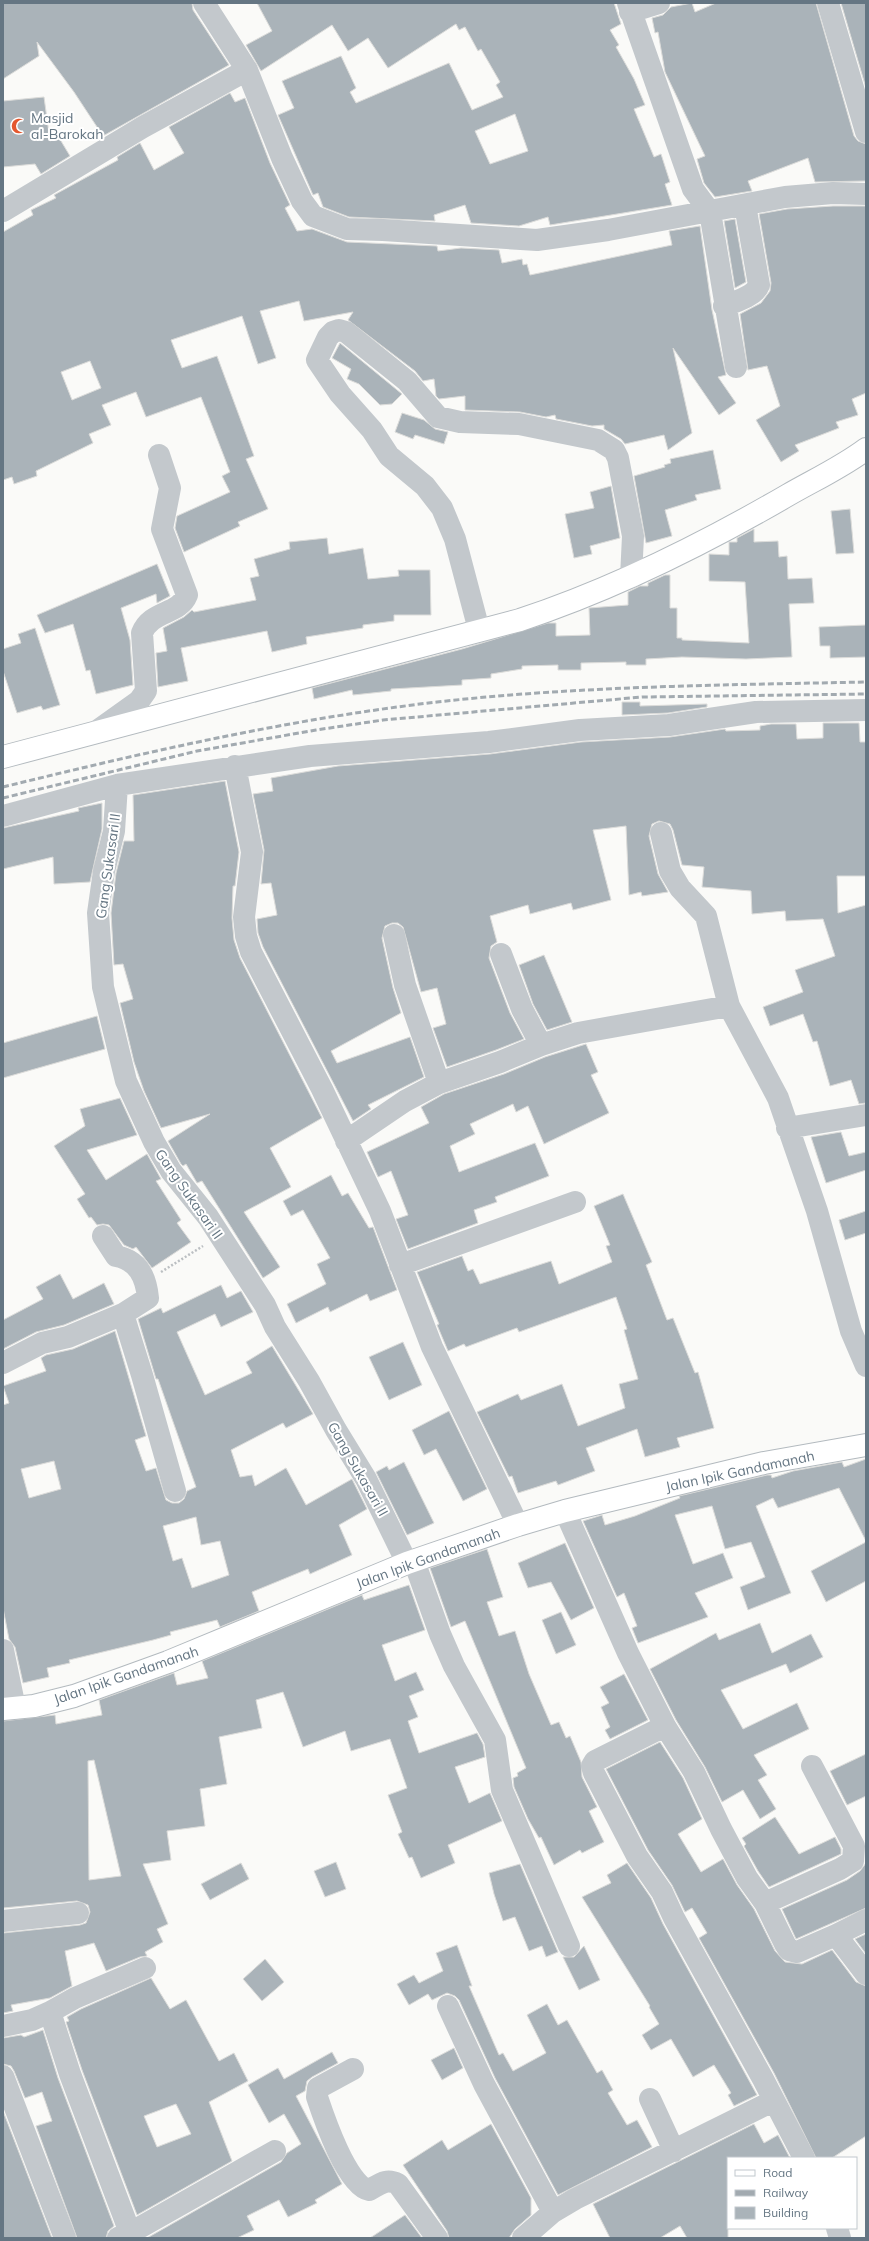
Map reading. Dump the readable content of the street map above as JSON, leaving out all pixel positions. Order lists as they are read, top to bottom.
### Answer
{
  "streets": {
    "main road": ["Jalan Ipik Gandamanah"],
    "street": ["Gang Sukasari II"]
  },
  "crossings": [
    ["Gang Sukasari II", "Jalan Ipik Gandamanah"]
  ],
  "places": {
    "mosque": ["Masjid al-Barokah"]
  },
  "legend": ["Road", "Railway", "Building"]
}
